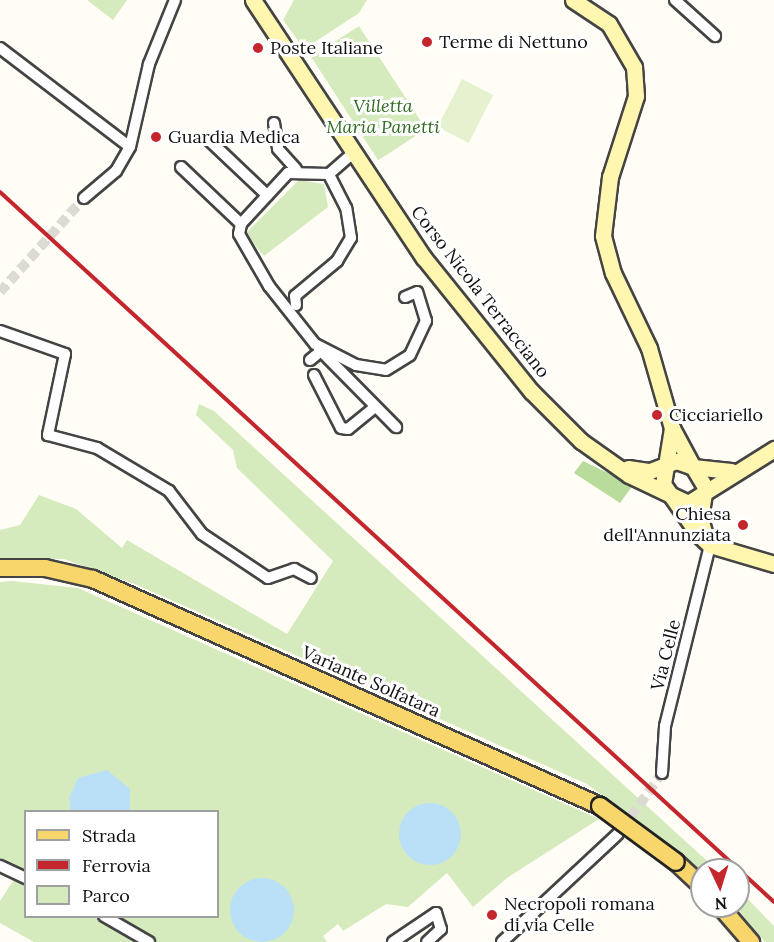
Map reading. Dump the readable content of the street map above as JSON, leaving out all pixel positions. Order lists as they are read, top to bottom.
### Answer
{
  "streets": {
    "main road": ["Corso Nicola Terracciano", "Variante Solfatara"],
    "street": ["Via Celle"]
  },
  "parks": ["Villetta Maria Panetti"],
  "places": [
    "Terme di Nettuno",
    "Poste Italiane",
    "Guardia Medica",
    "Cicciariello",
    "Chiesa dell'Annunziata",
    "Necropoli romana di via Celle"
  ],
  "legend": ["Strada", "Ferrovia", "Parco"],
  "north": "bottom"
}
